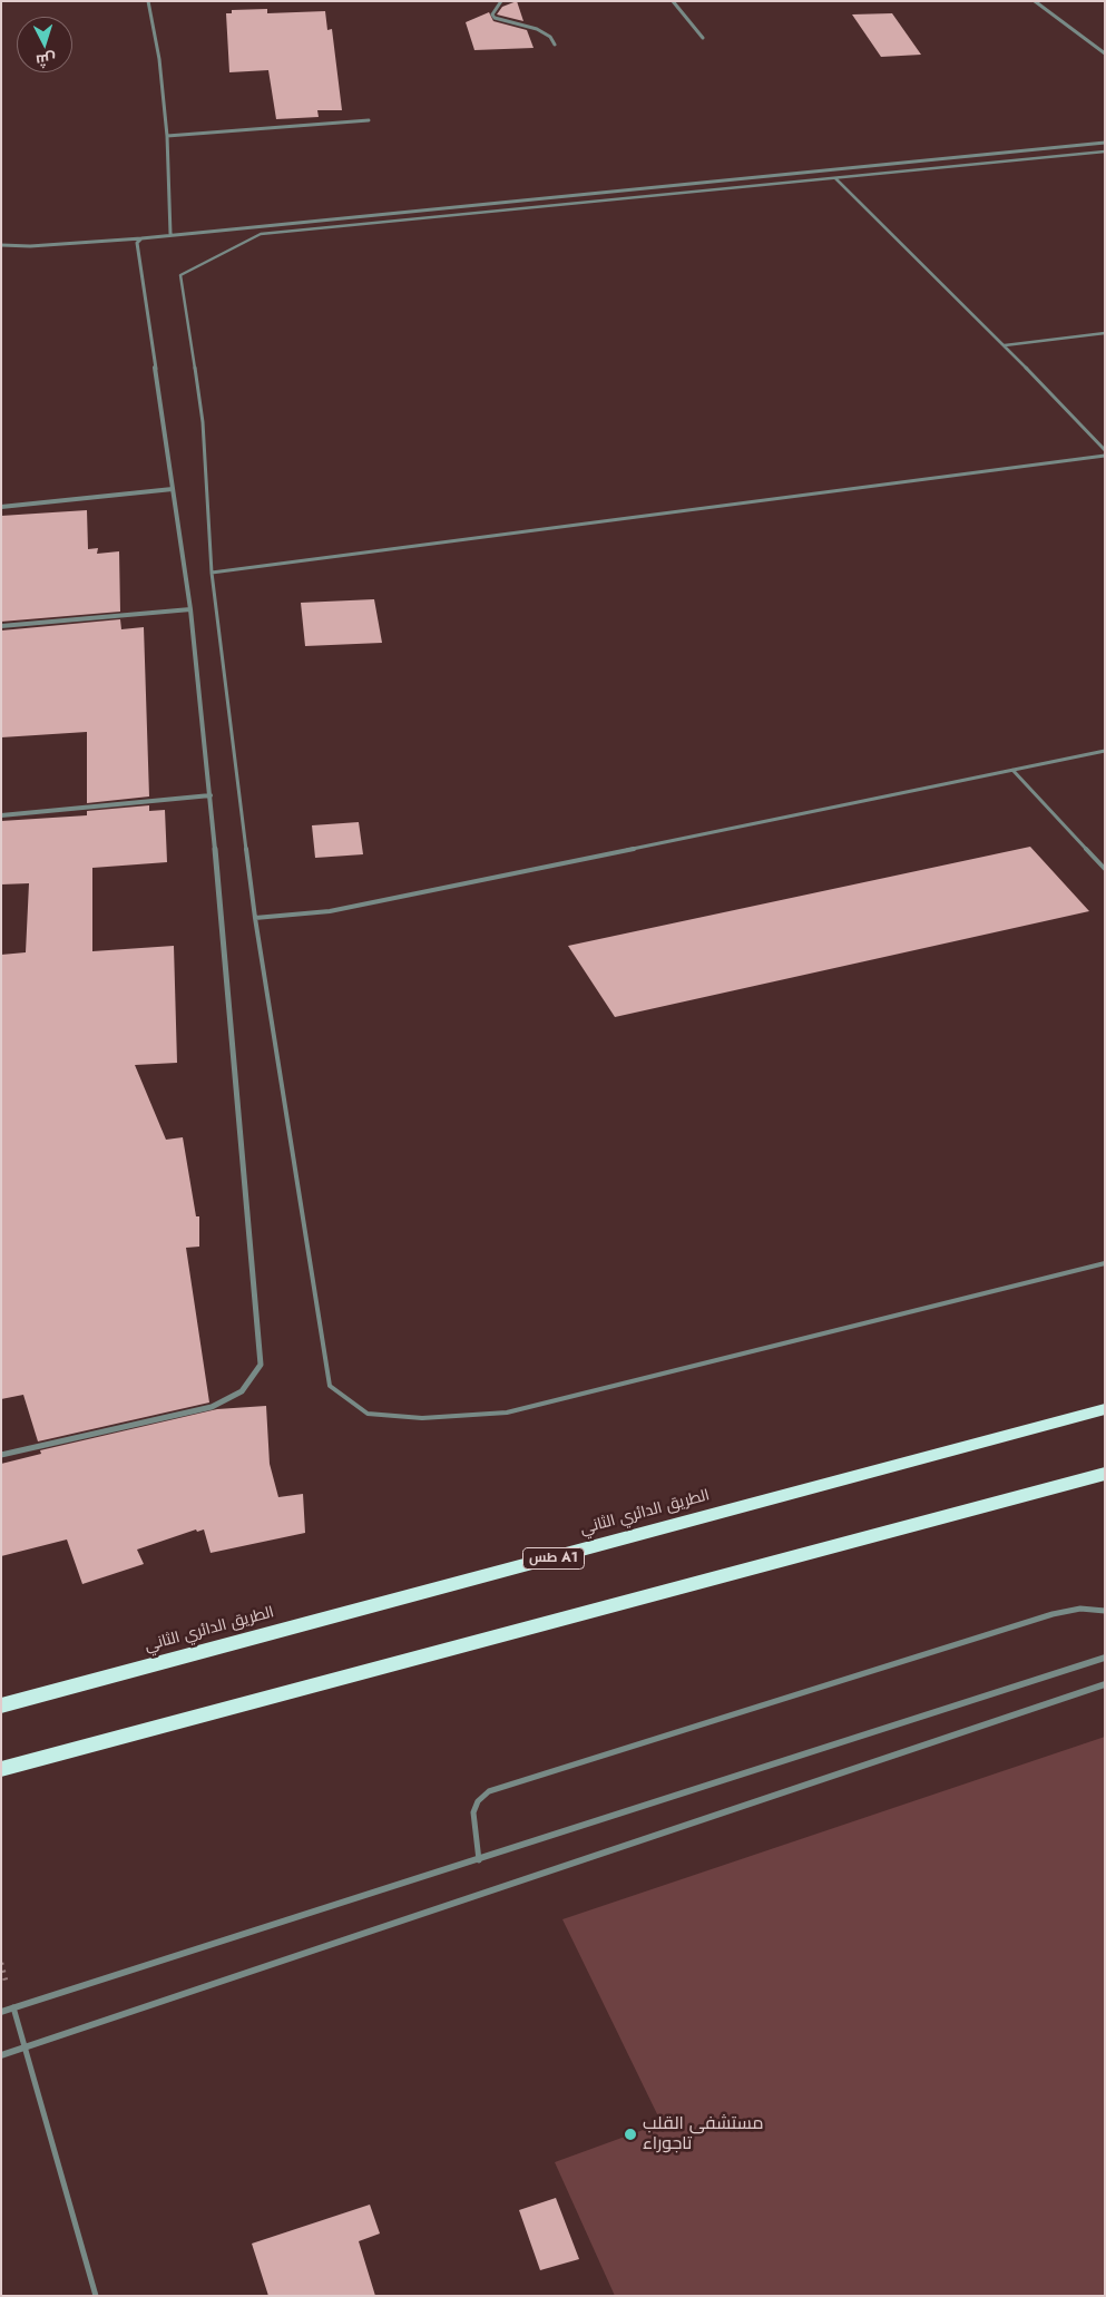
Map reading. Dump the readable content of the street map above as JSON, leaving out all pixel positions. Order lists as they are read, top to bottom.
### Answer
{
  "streets": {
    "highway": ["الطريق الدائري الثاني", "طس A1"]
  },
  "places": ["مستشفى القلب تاجوراء"],
  "north": "bottom"
}
